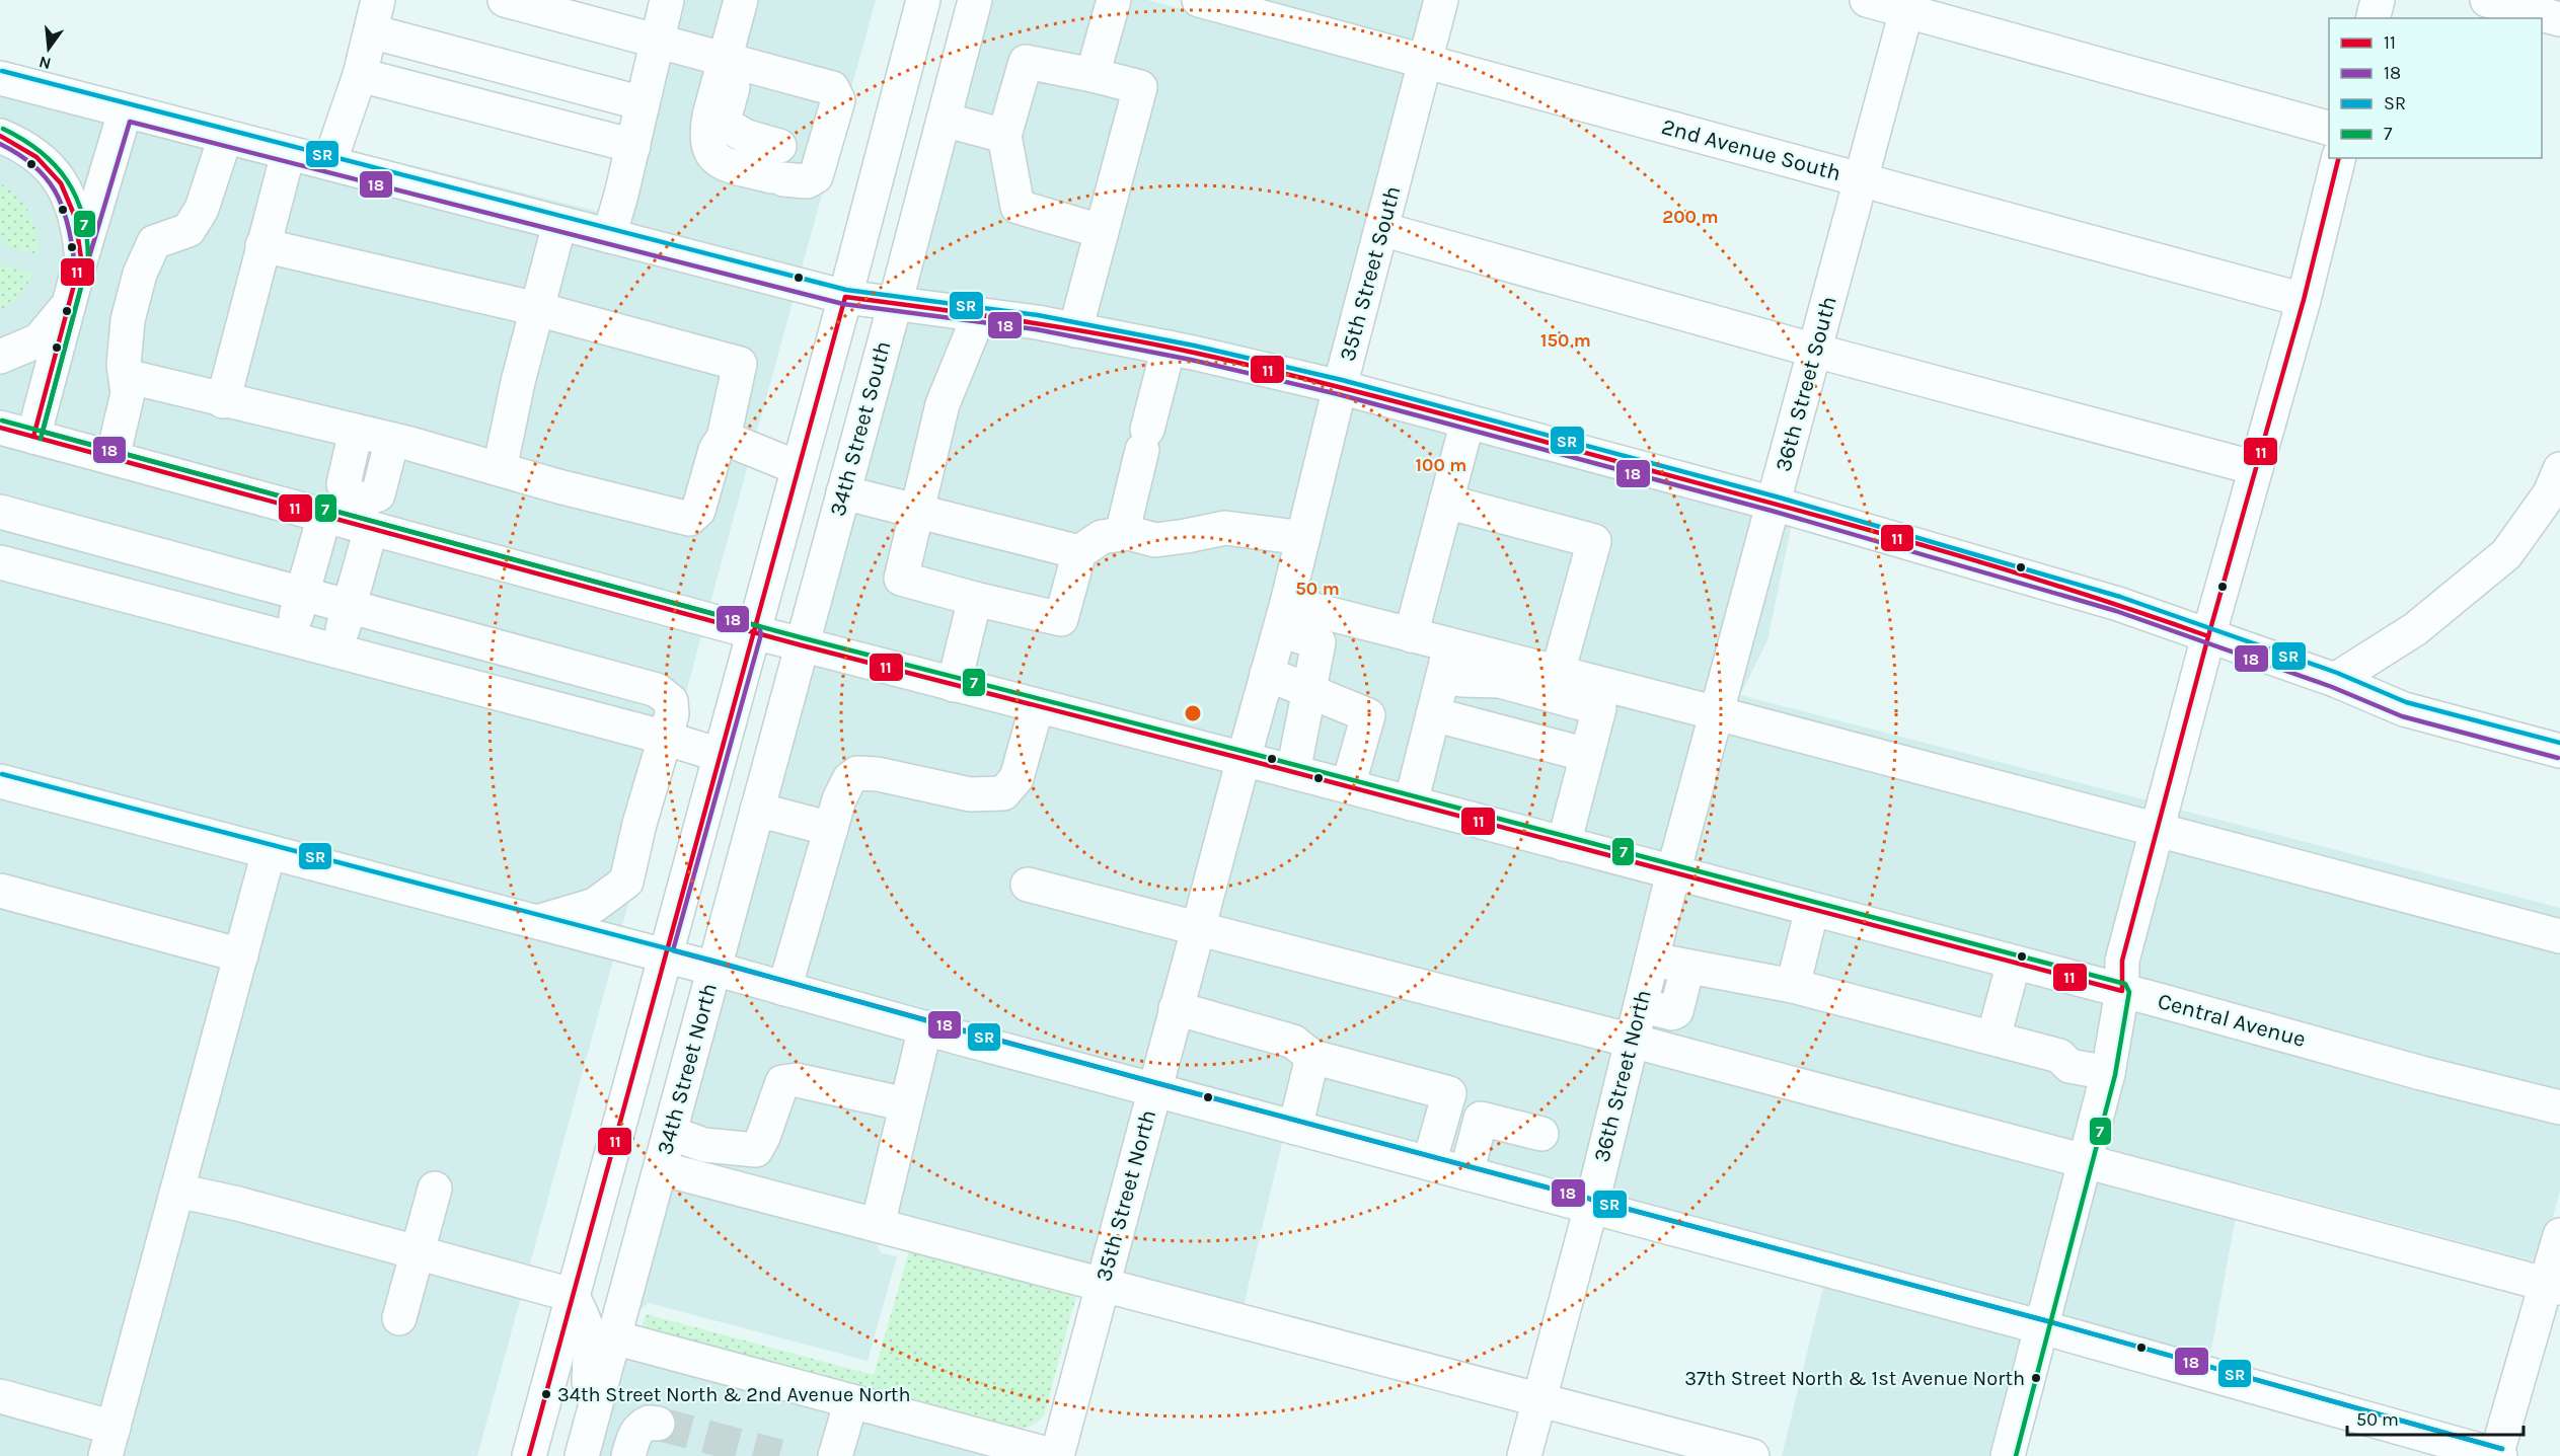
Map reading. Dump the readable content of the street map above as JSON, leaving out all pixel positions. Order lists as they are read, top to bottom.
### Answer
{
  "streets": {
    "main road": [
      "2nd Avenue South",
      "35th Street South",
      "36th Street South",
      "34th Street South",
      "Central Avenue",
      "34th Street North",
      "36th Street North",
      "35th Street North"
    ]
  },
  "crossings": [
    ["2nd Avenue South", "35th Street South"],
    ["2nd Avenue South", "36th Street South"],
    ["35th Street South", "Central Avenue"],
    ["35th Street South", "35th Street North"],
    ["36th Street South", "Central Avenue"],
    ["36th Street South", "36th Street North"],
    ["34th Street South", "Central Avenue"],
    ["34th Street South", "34th Street North"],
    ["Central Avenue", "34th Street North"],
    ["Central Avenue", "36th Street North"],
    ["Central Avenue", "35th Street North"]
  ],
  "places": ["37th Street North & 1st Avenue North", "34th Street North & 2nd Avenue North"],
  "lines": [
    "transit line SR",
    "transit line 18",
    "transit line 7",
    "transit line 11"
  ],
  "legend": [
    "11",
    "18",
    "SR",
    "7"
  ],
  "scale_bar": "50 m",
  "north": "bottom",
  "rings": [
    "200 m",
    "150 m",
    "100 m",
    "50 m"
  ]
}
